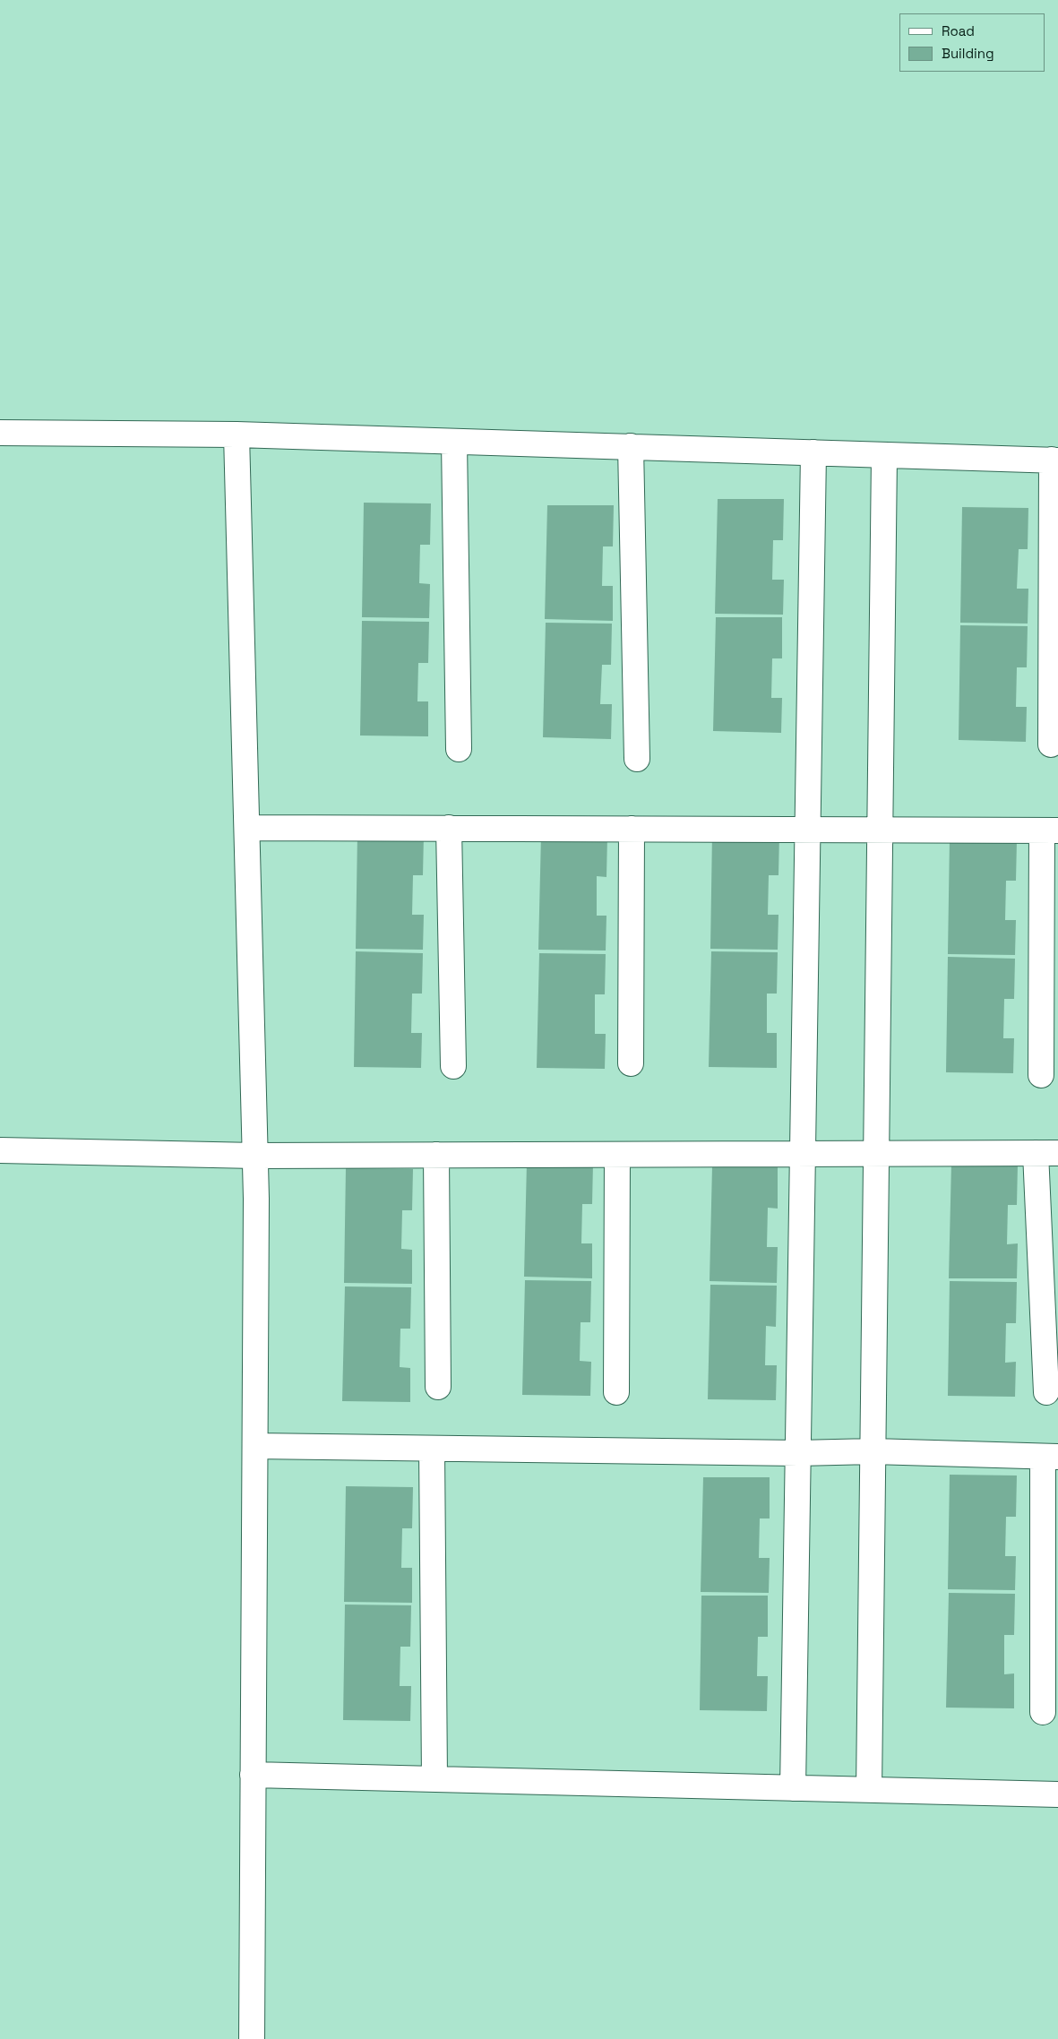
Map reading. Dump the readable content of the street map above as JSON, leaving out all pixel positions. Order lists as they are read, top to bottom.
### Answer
{
  "legend": ["Road", "Building"]
}
